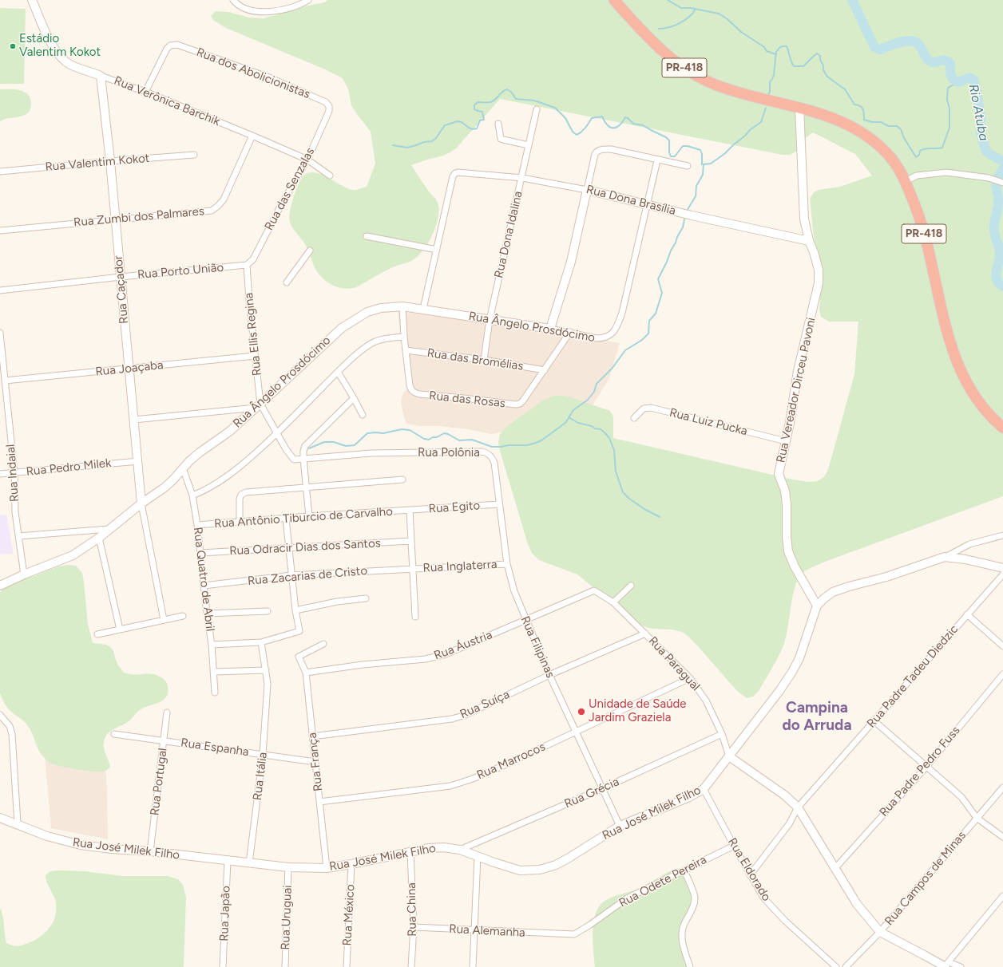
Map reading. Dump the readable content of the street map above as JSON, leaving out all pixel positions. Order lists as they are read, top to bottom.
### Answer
{
  "streets": {
    "highway": ["PR-418"],
    "street": [
      "Rua dos Abolicionistas",
      "Rua Verônica Barchik",
      "Rua Valentim Kokot",
      "Rua das Senzalas",
      "Rua Dona Brasília",
      "Rua Zumbi dos Palmares",
      "Rua Dona Idalina",
      "Rua Porto União",
      "Rua Caçador",
      "Rua Ângelo Prosdócimo",
      "Rua Ellis Regina",
      "Rua das Bromélias",
      "Rua Joaçaba",
      "Rua Vereador Dirceu Pavoni",
      "Rua das Rosas",
      "Rua Luiz Pucka",
      "Rua Polônia",
      "Rua Pedro Milek",
      "Rua Indaial",
      "Rua Egito",
      "Rua Antônio Tiburcio de Carvalho",
      "Rua Odracir Dias dos Santos",
      "Rua Inglaterra",
      "Rua Zacarias de Cristo",
      "Rua Quatro de Abril",
      "Rua Áustria",
      "Rua Filipinas",
      "Rua Paragual",
      "Rua Padre Tadeu Diedzic",
      "Rua Suíça",
      "Rua Espanha",
      "Rua Marrocos",
      "Rua França",
      "Rua Padre Pedro Fuss",
      "Rua Itália",
      "Rua Portugal",
      "Rua Grécia",
      "Rua José Milek Filho",
      "Rua Eldorado",
      "Rua Campos de Minas",
      "Rua Odete Pereira",
      "Rua China",
      "Rua Japão",
      "Rua México",
      "Rua Uruguai",
      "Rua Alemanha"
    ]
  },
  "crossings": [
    ["PR-418", "Rua Vereador Dirceu Pavoni"],
    ["Rua dos Abolicionistas", "Rua Verônica Barchik"],
    ["Rua dos Abolicionistas", "Rua das Senzalas"],
    ["Rua Verônica Barchik", "Rua das Senzalas"],
    ["Rua Verônica Barchik", "Rua Zumbi dos Palmares"],
    ["Rua Verônica Barchik", "Rua Caçador"],
    ["Rua Valentim Kokot", "Rua Caçador"],
    ["Rua das Senzalas", "Rua Porto União"],
    ["Rua das Senzalas", "Rua Ellis Regina"],
    ["Rua Dona Brasília", "Rua Dona Idalina"],
    ["Rua Dona Brasília", "Rua Ângelo Prosdócimo"],
    ["Rua Dona Brasília", "Rua Vereador Dirceu Pavoni"],
    ["Rua Zumbi dos Palmares", "Rua Caçador"],
    ["Rua Dona Idalina", "Rua Ângelo Prosdócimo"],
    ["Rua Dona Idalina", "Rua das Bromélias"],
    ["Rua Porto União", "Rua Caçador"],
    ["Rua Porto União", "Rua Ellis Regina"],
    ["Rua Caçador", "Rua Ângelo Prosdócimo"],
    ["Rua Caçador", "Rua Joaçaba"],
    ["Rua Caçador", "Rua Pedro Milek"],
    ["Rua Ângelo Prosdócimo", "Rua Ellis Regina"],
    ["Rua Ângelo Prosdócimo", "Rua Indaial"],
    ["Rua Ângelo Prosdócimo", "Rua Quatro de Abril"],
    ["Rua Ellis Regina", "Rua Joaçaba"],
    ["Rua das Bromélias", "Rua das Rosas"],
    ["Rua Joaçaba", "Rua Indaial"],
    ["Rua Vereador Dirceu Pavoni", "Rua Luiz Pucka"],
    ["Rua Polônia", "Rua Filipinas"],
    ["Rua Pedro Milek", "Rua Indaial"],
    ["Rua Egito", "Rua Antônio Tiburcio de Carvalho"],
    ["Rua Egito", "Rua Filipinas"],
    ["Rua Antônio Tiburcio de Carvalho", "Rua Quatro de Abril"],
    ["Rua Odracir Dias dos Santos", "Rua Quatro de Abril"],
    ["Rua Inglaterra", "Rua Zacarias de Cristo"],
    ["Rua Inglaterra", "Rua Filipinas"],
    ["Rua Zacarias de Cristo", "Rua Quatro de Abril"],
    ["Rua Áustria", "Rua Filipinas"],
    ["Rua Áustria", "Rua Paragual"],
    ["Rua Áustria", "Rua França"],
    ["Rua Filipinas", "Rua Suíça"],
    ["Rua Filipinas", "Rua Marrocos"],
    ["Rua Filipinas", "Rua Grécia"],
    ["Rua Filipinas", "Rua José Milek Filho"],
    ["Rua Paragual", "Rua Suíça"],
    ["Rua Paragual", "Rua Marrocos"],
    ["Rua Paragual", "Rua Grécia"],
    ["Rua Paragual", "Rua José Milek Filho"],
    ["Rua Padre Tadeu Diedzic", "Rua Eldorado"],
    ["Rua Suíça", "Rua França"],
    ["Rua Espanha", "Rua França"],
    ["Rua Espanha", "Rua Itália"],
    ["Rua Espanha", "Rua Portugal"],
    ["Rua Marrocos", "Rua França"],
    ["Rua França", "Rua José Milek Filho"],
    ["Rua Itália", "Rua José Milek Filho"],
    ["Rua Portugal", "Rua José Milek Filho"],
    ["Rua Grécia", "Rua José Milek Filho"],
    ["Rua José Milek Filho", "Rua Eldorado"],
    ["Rua José Milek Filho", "Rua China"],
    ["Rua José Milek Filho", "Rua Japão"],
    ["Rua José Milek Filho", "Rua México"],
    ["Rua José Milek Filho", "Rua Uruguai"],
    ["Rua Eldorado", "Rua Odete Pereira"],
    ["Rua Odete Pereira", "Rua Alemanha"],
    ["Rua China", "Rua Alemanha"]
  ],
  "districts": ["Campina do Arruda"],
  "water": ["Rio Atuba"],
  "places": ["Estádio Valentim Kokot", "Unidade de Saúde Jardim Graziela"]
}
